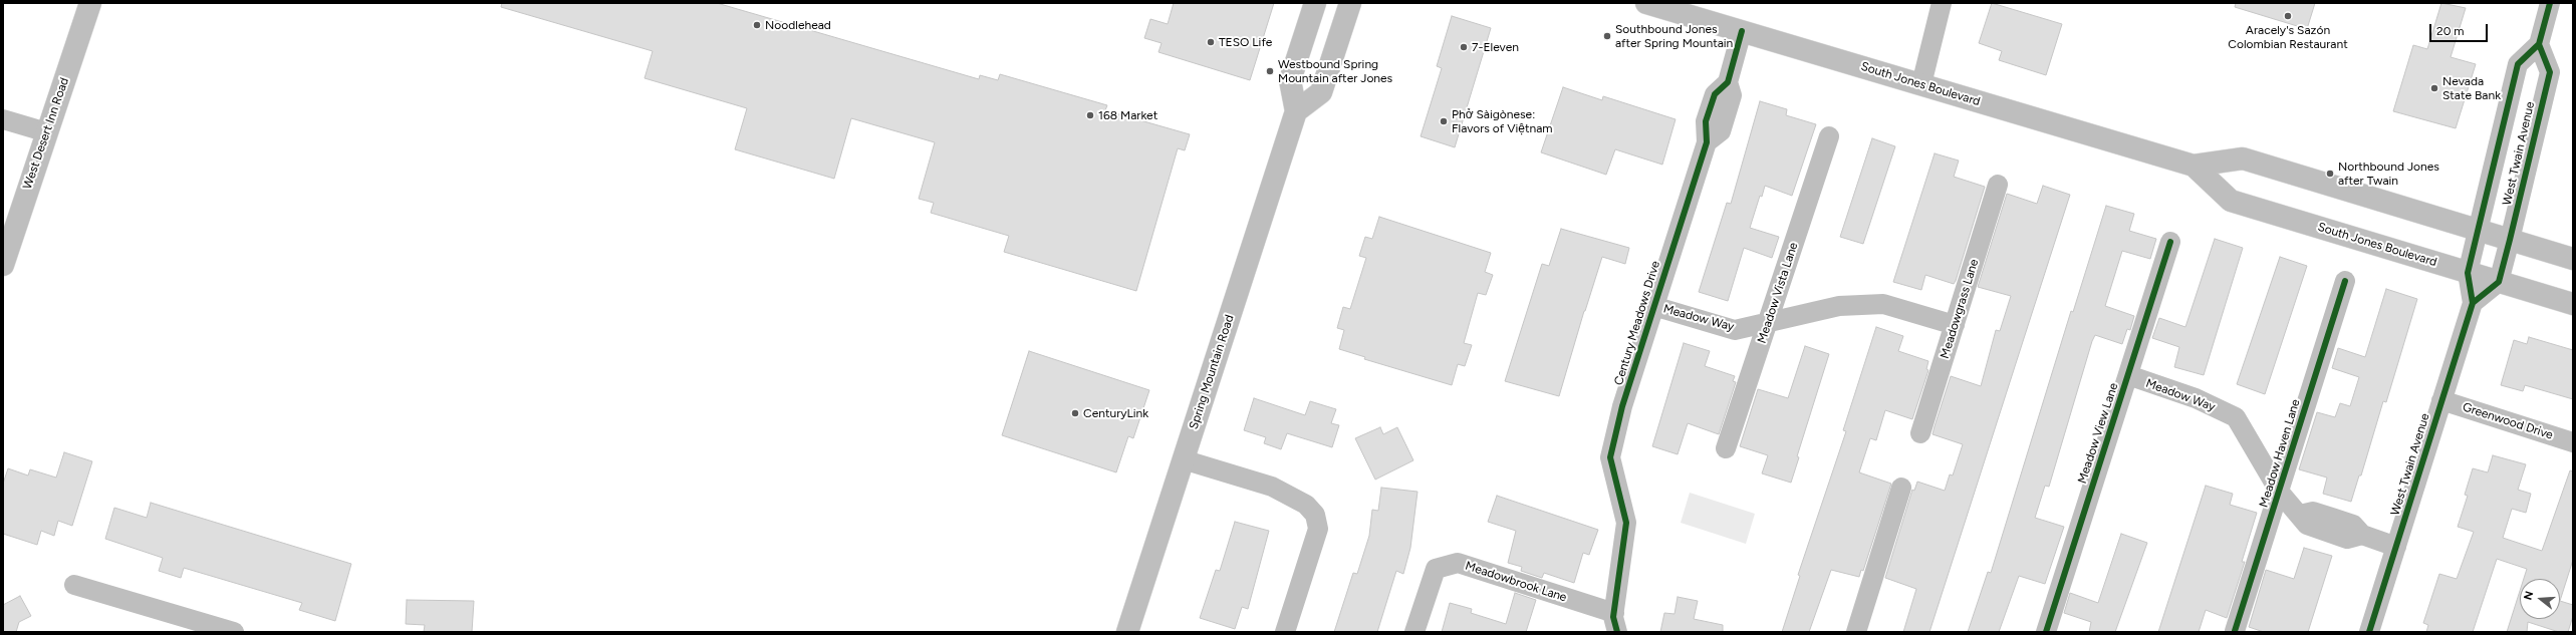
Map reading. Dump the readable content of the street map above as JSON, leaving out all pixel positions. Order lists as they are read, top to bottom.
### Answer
{
  "streets": {
    "main road": ["South Jones Boulevard", "West Desert Inn Road", "Spring Mountain Road"],
    "street": [
      "West Twain Avenue",
      "Meadow Vista Lane",
      "Meadowgrass Lane",
      "Meadow Way",
      "Century Meadows Drive",
      "Greenwood Drive",
      "Meadow View Lane",
      "Meadow Haven Lane",
      "Meadowbrook Lane"
    ]
  },
  "crossings": [
    ["South Jones Boulevard", "West Twain Avenue"],
    ["South Jones Boulevard", "Century Meadows Drive"],
    ["West Twain Avenue", "Meadow Way"],
    ["West Twain Avenue", "Greenwood Drive"],
    ["Meadow Vista Lane", "Meadow Way"],
    ["Meadowgrass Lane", "Meadow Way"],
    ["Meadow Way", "Century Meadows Drive"],
    ["Meadow Way", "Meadow View Lane"],
    ["Meadow Way", "Meadow Haven Lane"],
    ["Century Meadows Drive", "Meadowbrook Lane"]
  ],
  "places": [
    "Aracely's Sazón Colombian Restaurant",
    "Noodlehead",
    "Southbound Jones after Spring Mountain",
    "TESO Life",
    "7-Eleven",
    "Westbound Spring Mountain after Jones",
    "Nevada State Bank",
    "168 Market",
    "Phở Sàigònese: Flavors of Việtnam",
    "Northbound Jones after Twain",
    "CenturyLink"
  ],
  "scale_bar": "20 m",
  "north": "left"
}
